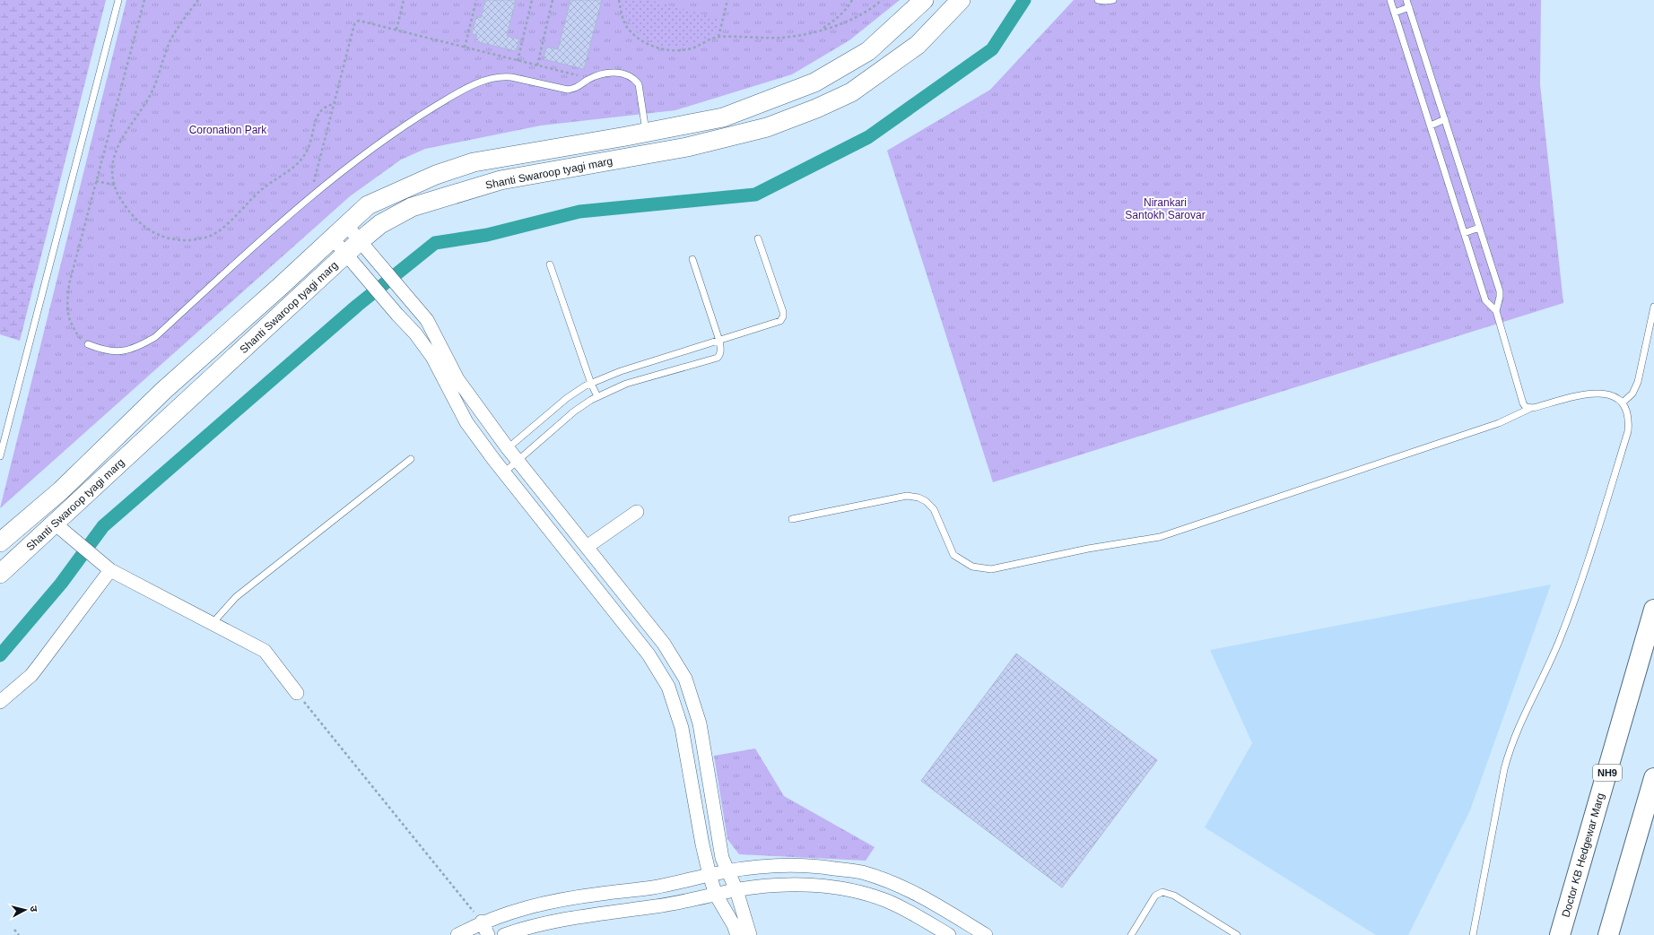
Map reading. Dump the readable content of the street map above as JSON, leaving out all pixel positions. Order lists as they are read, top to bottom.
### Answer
{
  "streets": {
    "highway": ["NH9", "Doctor KB Hedgewar Marg"],
    "main road": ["Shanti Swaroop tyagi marg"]
  },
  "parks": ["Coronation Park", "Nirankari Santokh Sarovar"],
  "north": "right"
}
